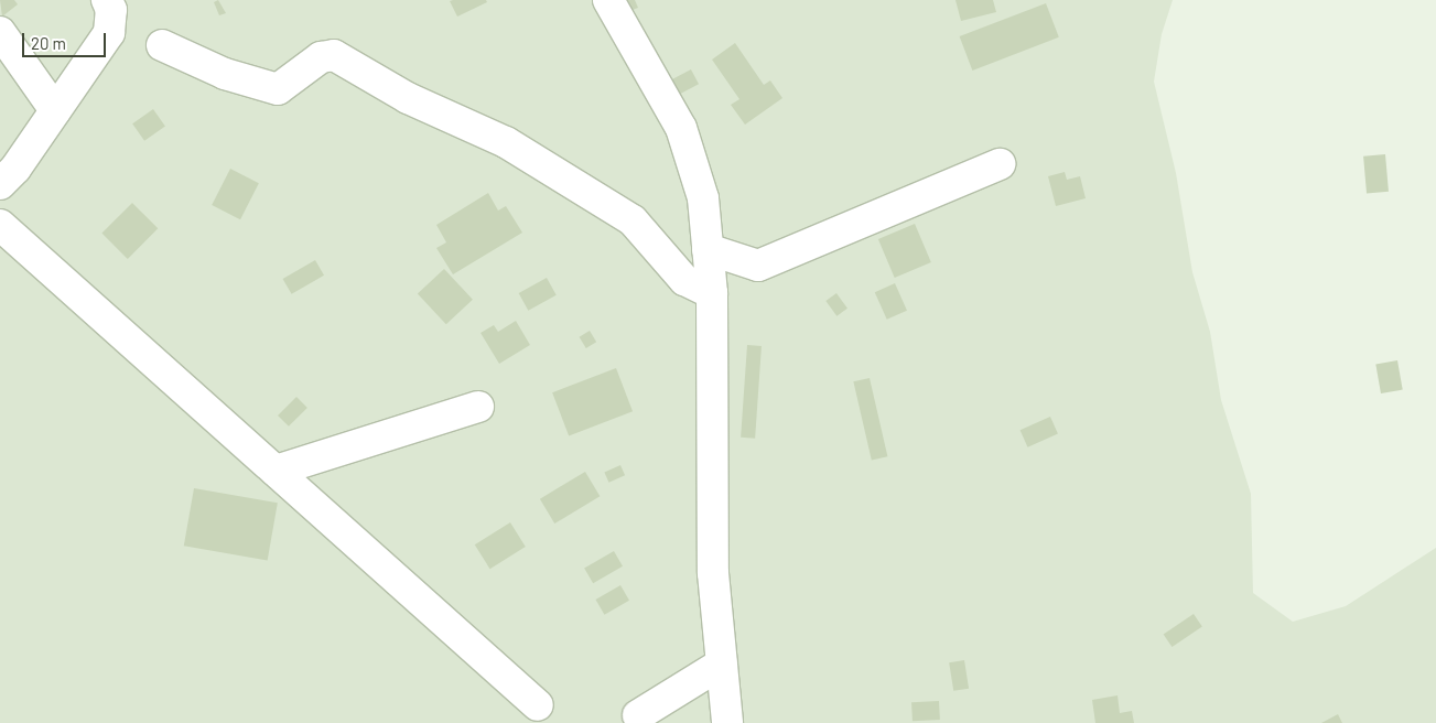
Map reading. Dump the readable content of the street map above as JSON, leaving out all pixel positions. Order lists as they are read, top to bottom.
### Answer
{
  "scale_bar": "20 m"
}
